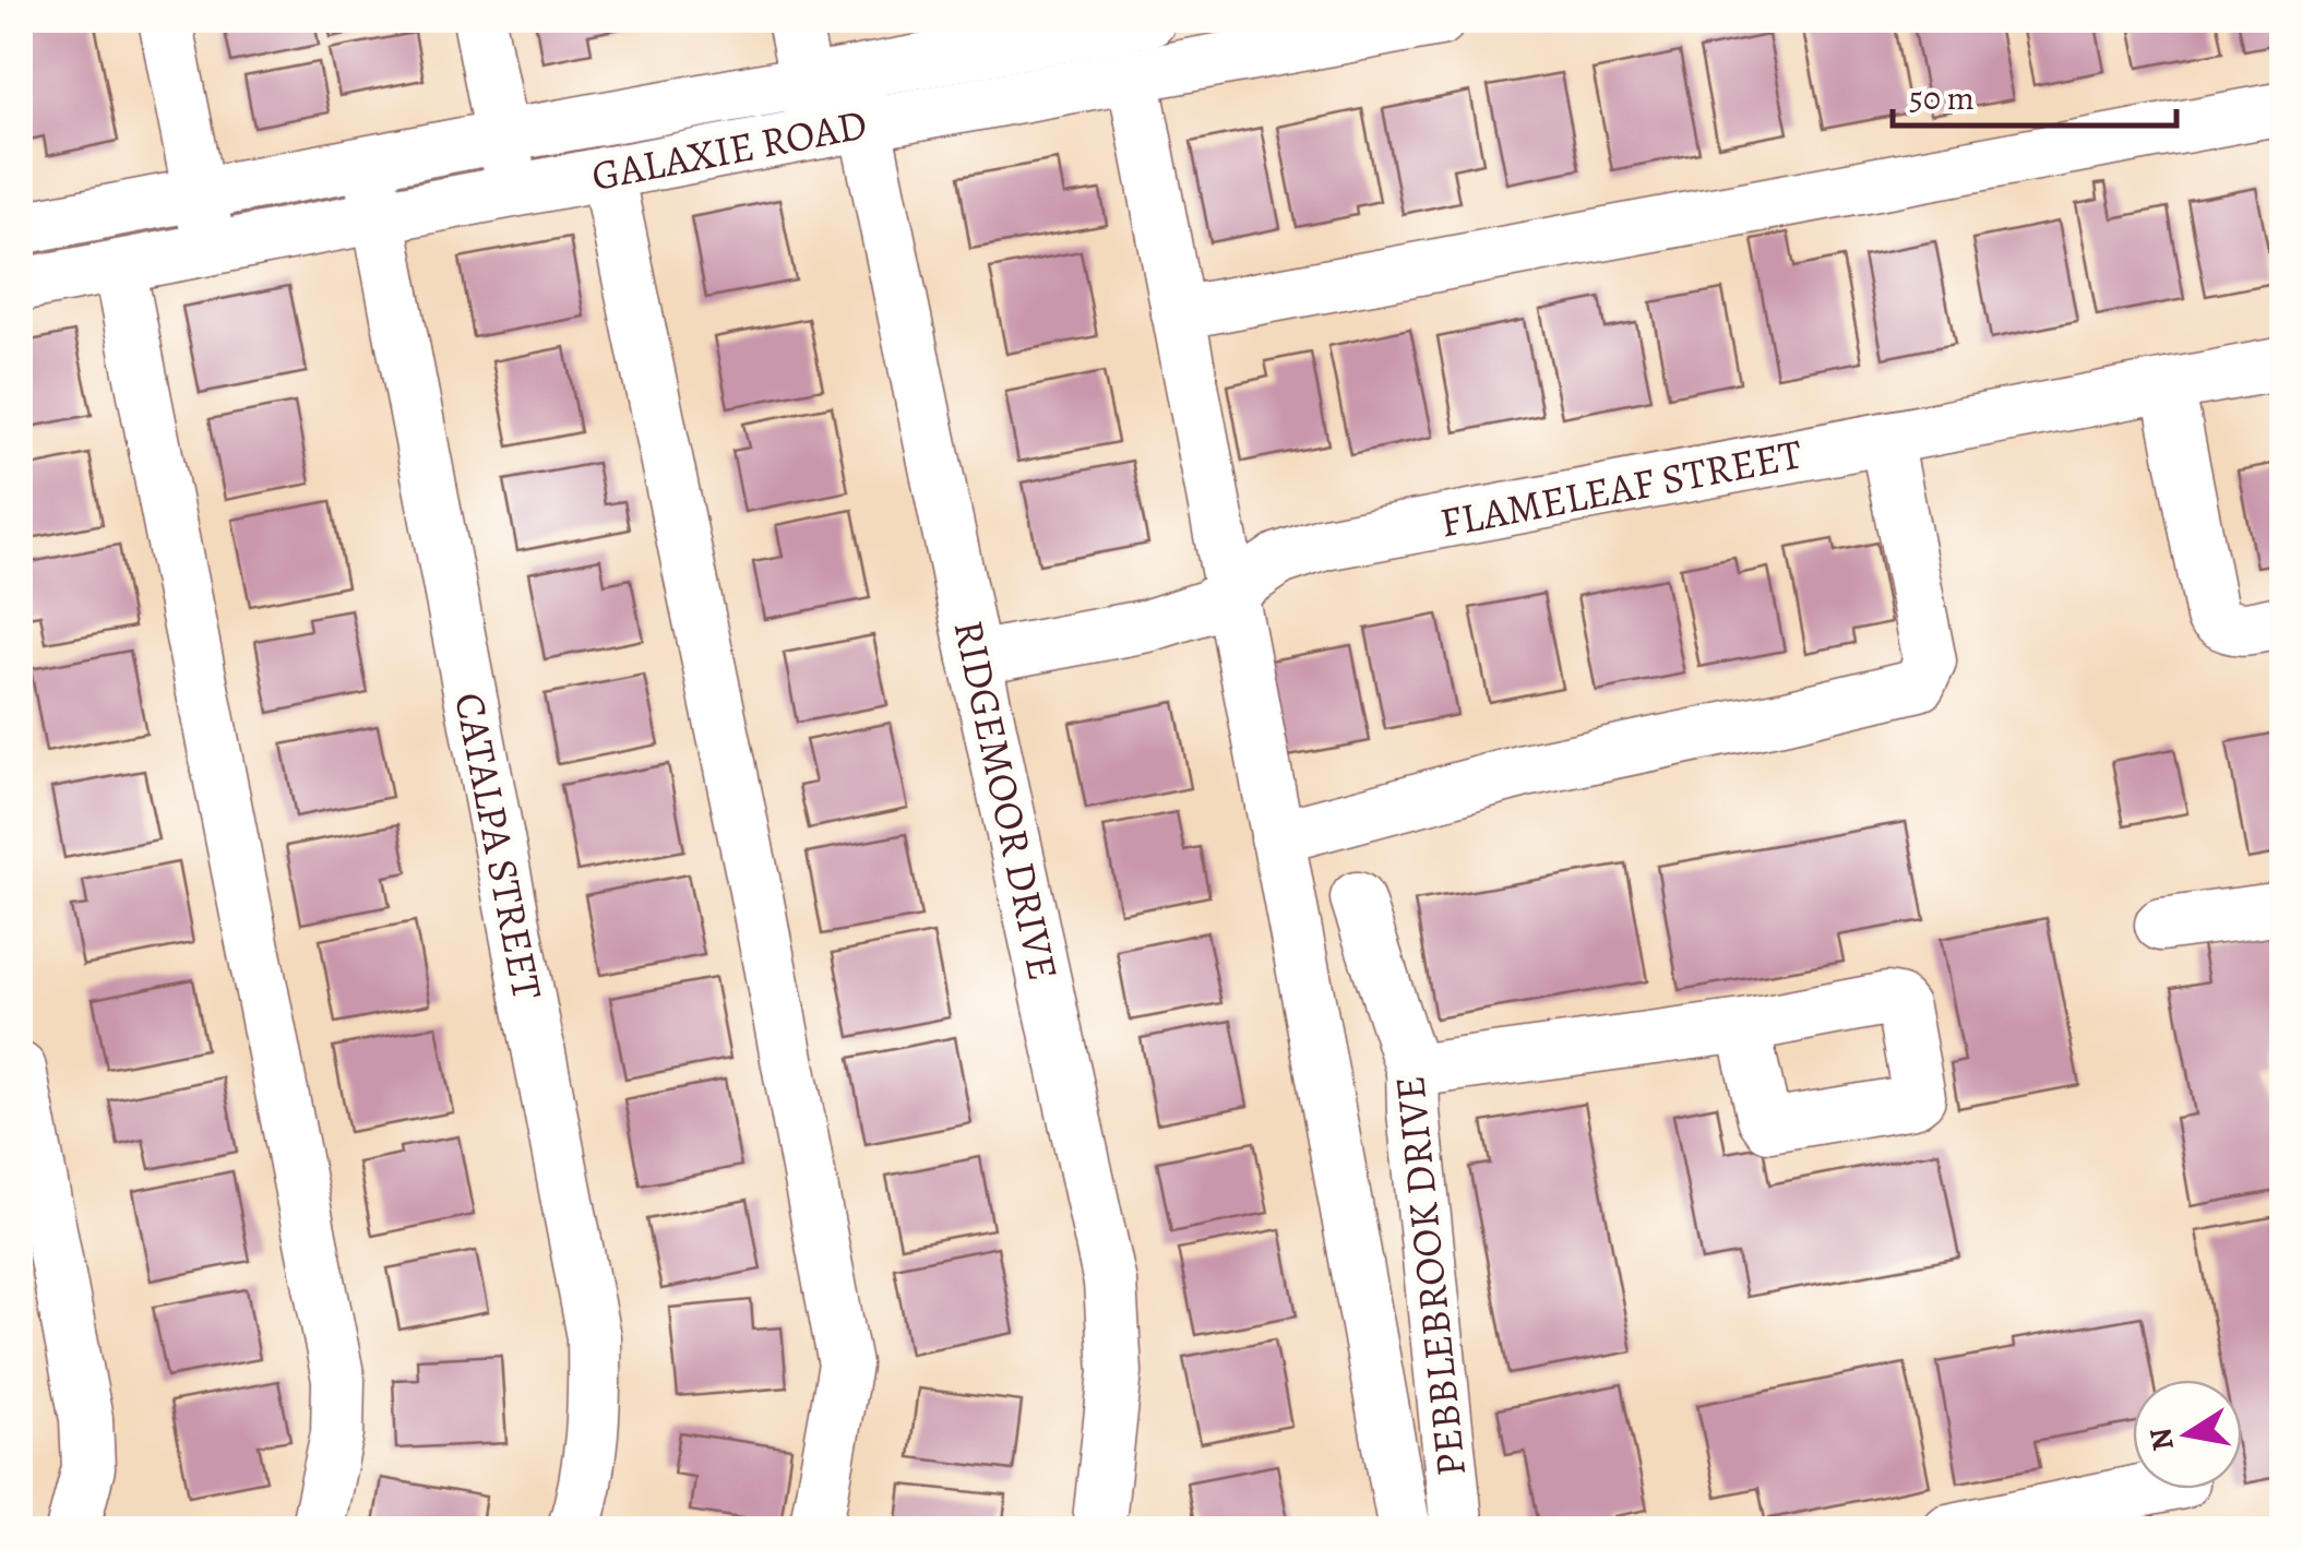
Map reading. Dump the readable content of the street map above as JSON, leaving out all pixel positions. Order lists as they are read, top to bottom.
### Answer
{
  "streets": {
    "street": [
      "GALAXIE ROAD",
      "FLAMELEAF STREET",
      "RIDGEMOOR DRIVE",
      "CATALPA STREET",
      "PEBBLEBROOK DRIVE"
    ]
  },
  "crossings": [
    ["GALAXIE ROAD", "RIDGEMOOR DRIVE"],
    ["GALAXIE ROAD", "CATALPA STREET"],
    ["FLAMELEAF STREET", "RIDGEMOOR DRIVE"]
  ],
  "scale_bar": "50 m",
  "north": "left"
}
